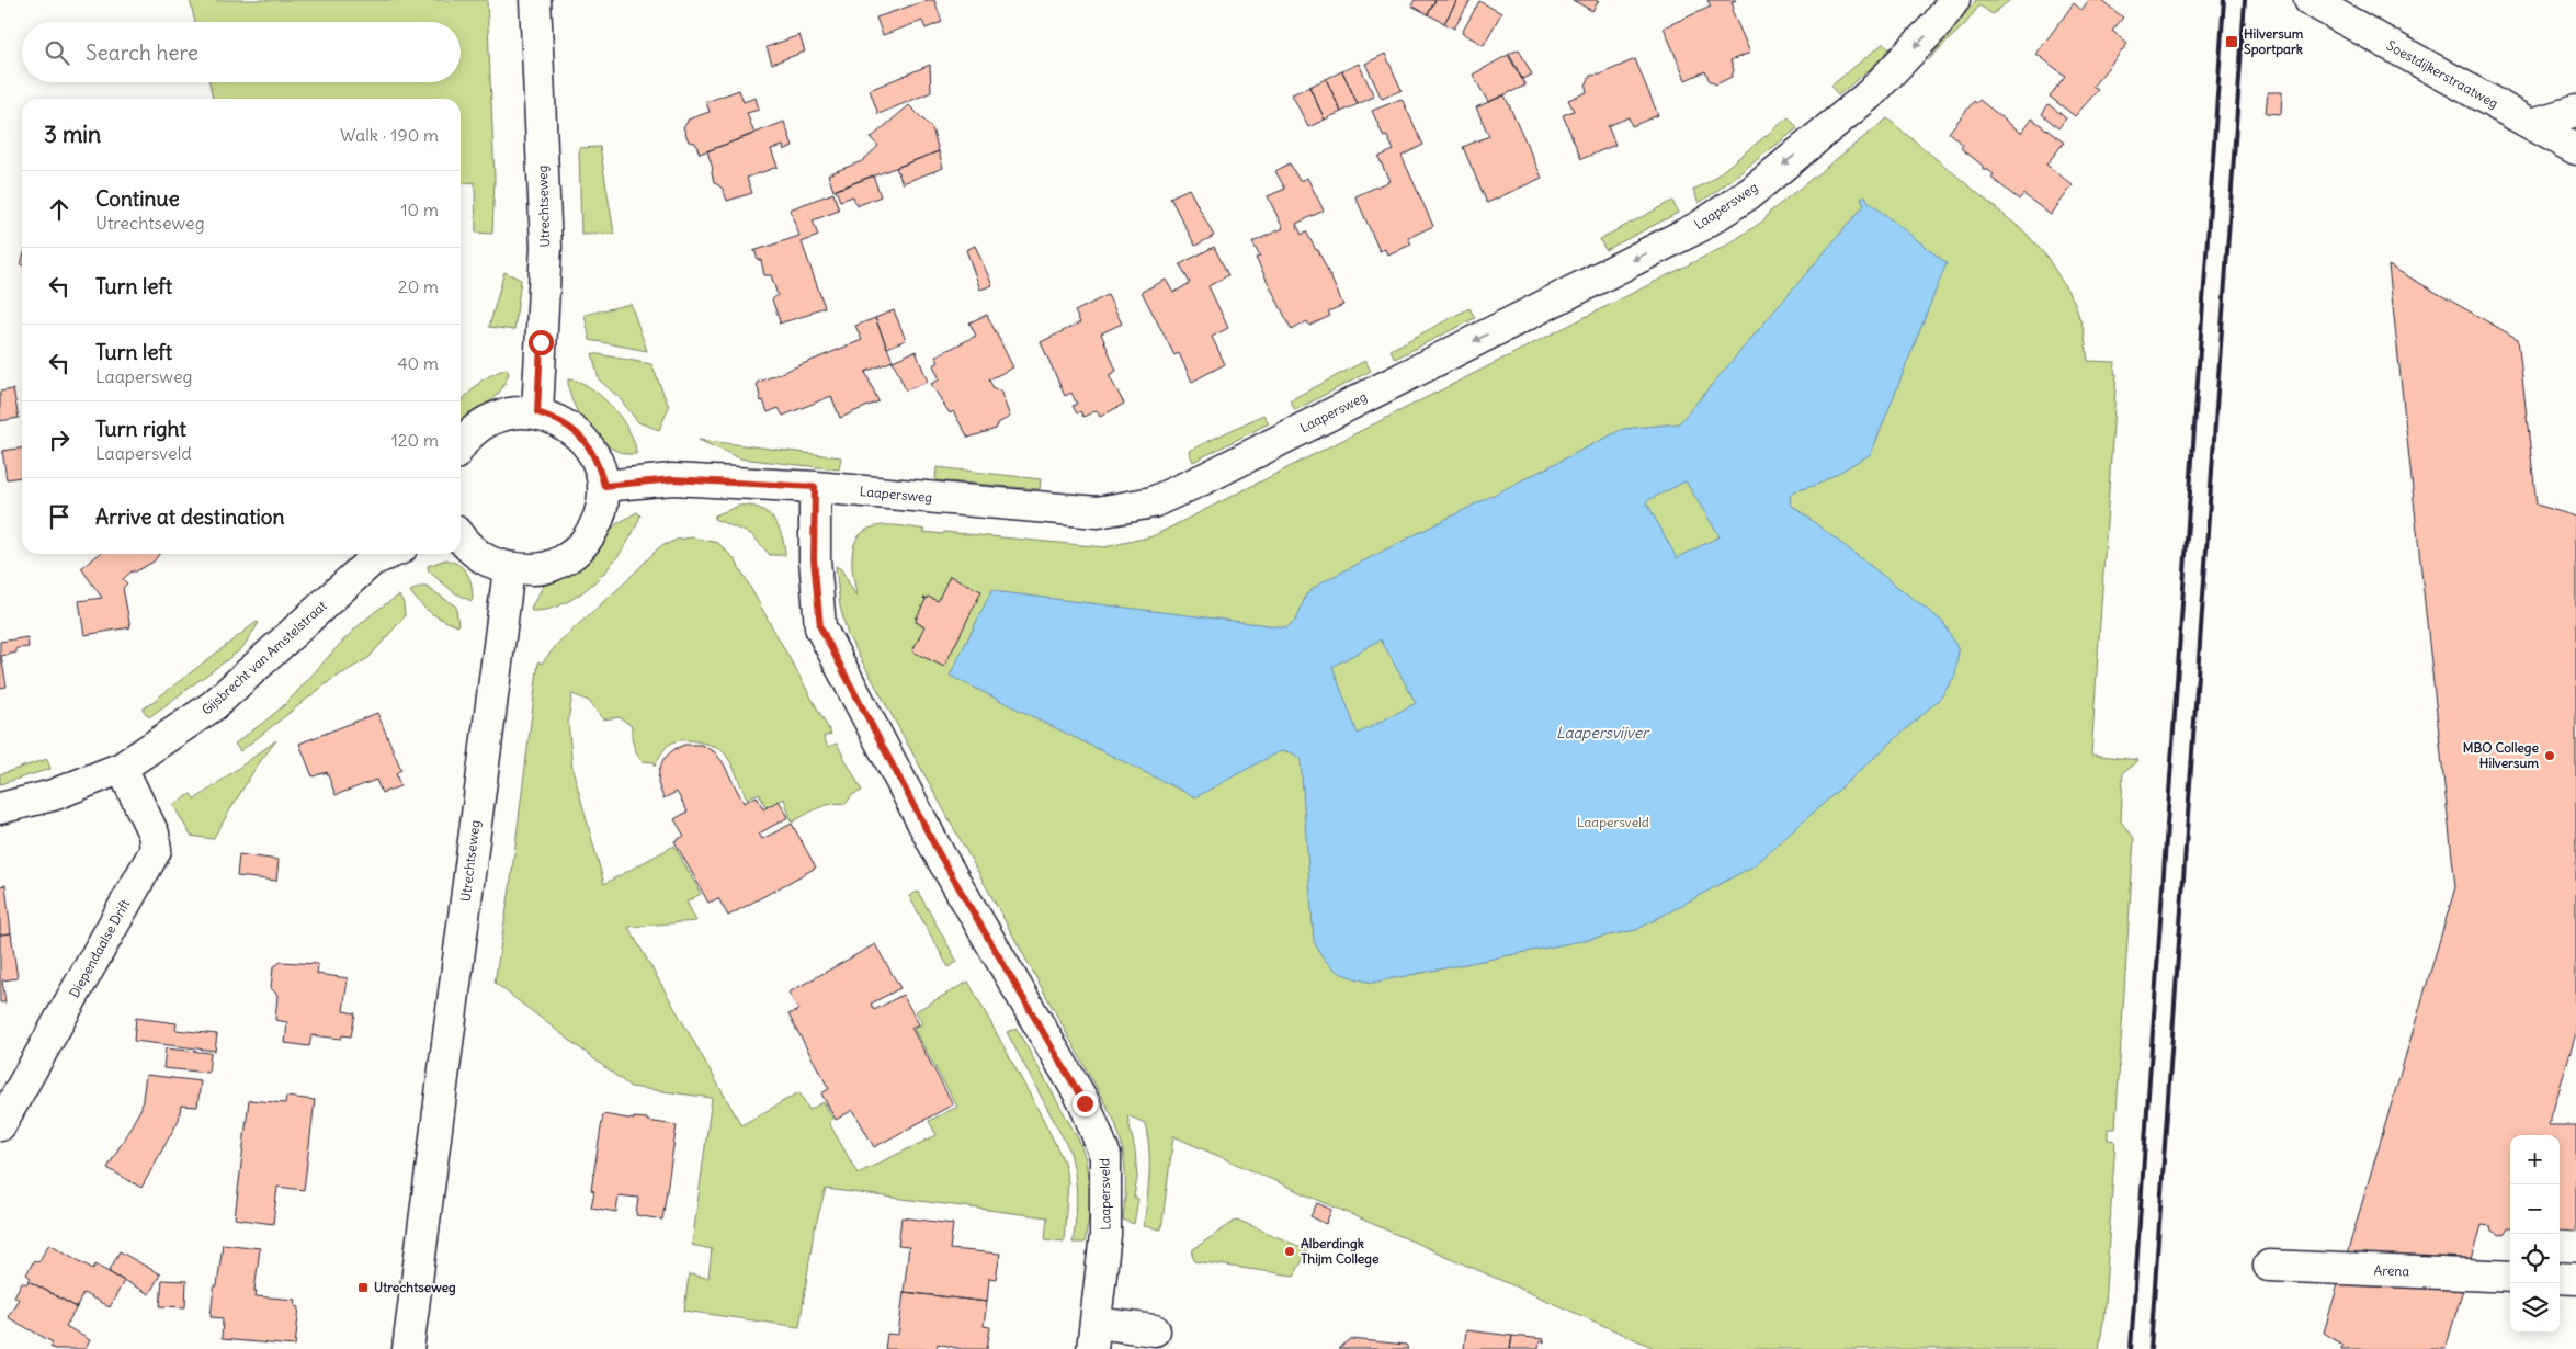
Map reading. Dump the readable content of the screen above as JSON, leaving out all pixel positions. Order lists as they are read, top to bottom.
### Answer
{
  "streets": {
    "street": [
      "Soestdijkerstraatweg",
      "Utrechtseweg",
      "Laapersweg",
      "Gijsbrecht van Amstelstraat",
      "Diependaalse Drift",
      "Laapersveld",
      "Arena"
    ]
  },
  "crossings": [
    ["Laapersweg", "Laapersveld"],
    ["Gijsbrecht van Amstelstraat", "Diependaalse Drift"]
  ],
  "one_way": ["Laapersweg"],
  "water": ["Laapersvijver"],
  "parks": ["Laapersveld"],
  "places": {
    "transit": ["Hilversum Sportpark", "Utrechtseweg"],
    "other": ["MBO College Hilversum", "Alberdingk Thijm College"]
  },
  "page": {
    "search": "Search here",
    "heading": ["3 min", "Walk · 190 m"],
    "list": [
      ["Continue", "Utrechtseweg", "10 m"],
      ["Turn left", "20 m"],
      ["Turn left", "Laapersweg", "40 m"],
      ["Turn right", "Laapersveld", "120 m"],
      "Arrive at destination"
    ],
    "map_buttons": ["+", "−"]
  }
}
